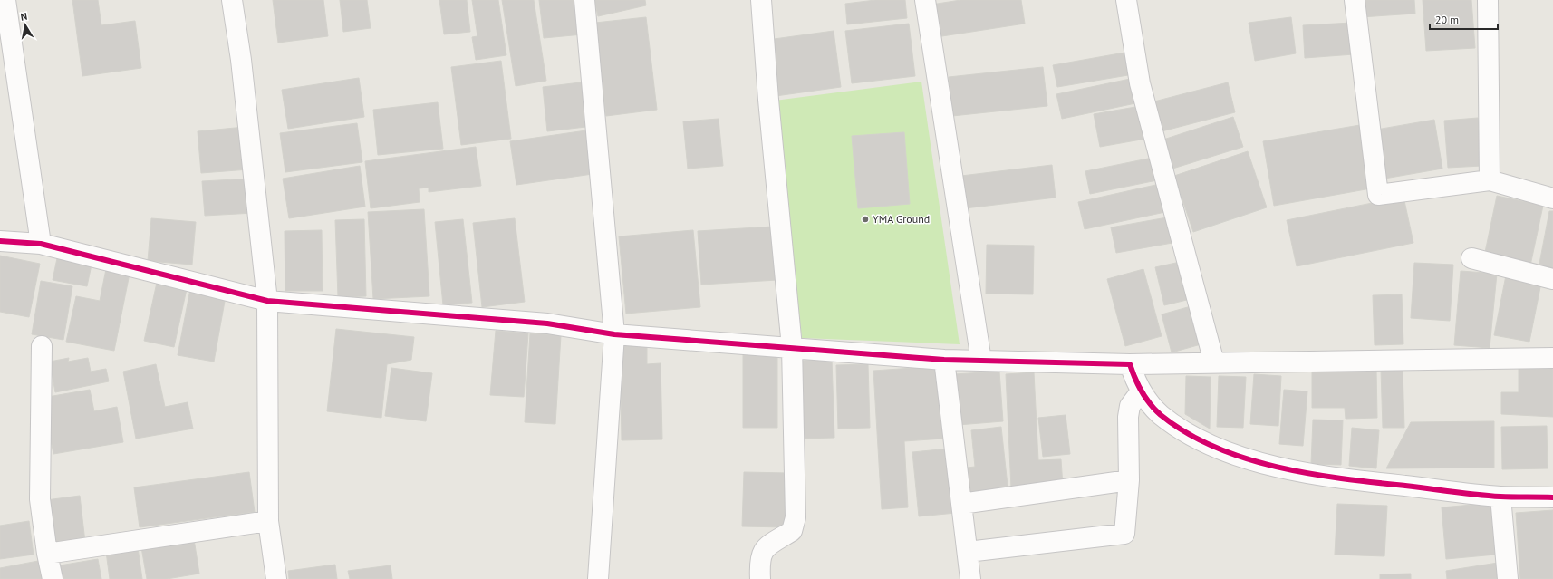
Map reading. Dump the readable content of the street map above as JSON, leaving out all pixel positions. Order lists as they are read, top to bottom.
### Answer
{
  "places": ["YMA Ground"],
  "scale_bar": "20 m",
  "north": "top"
}
